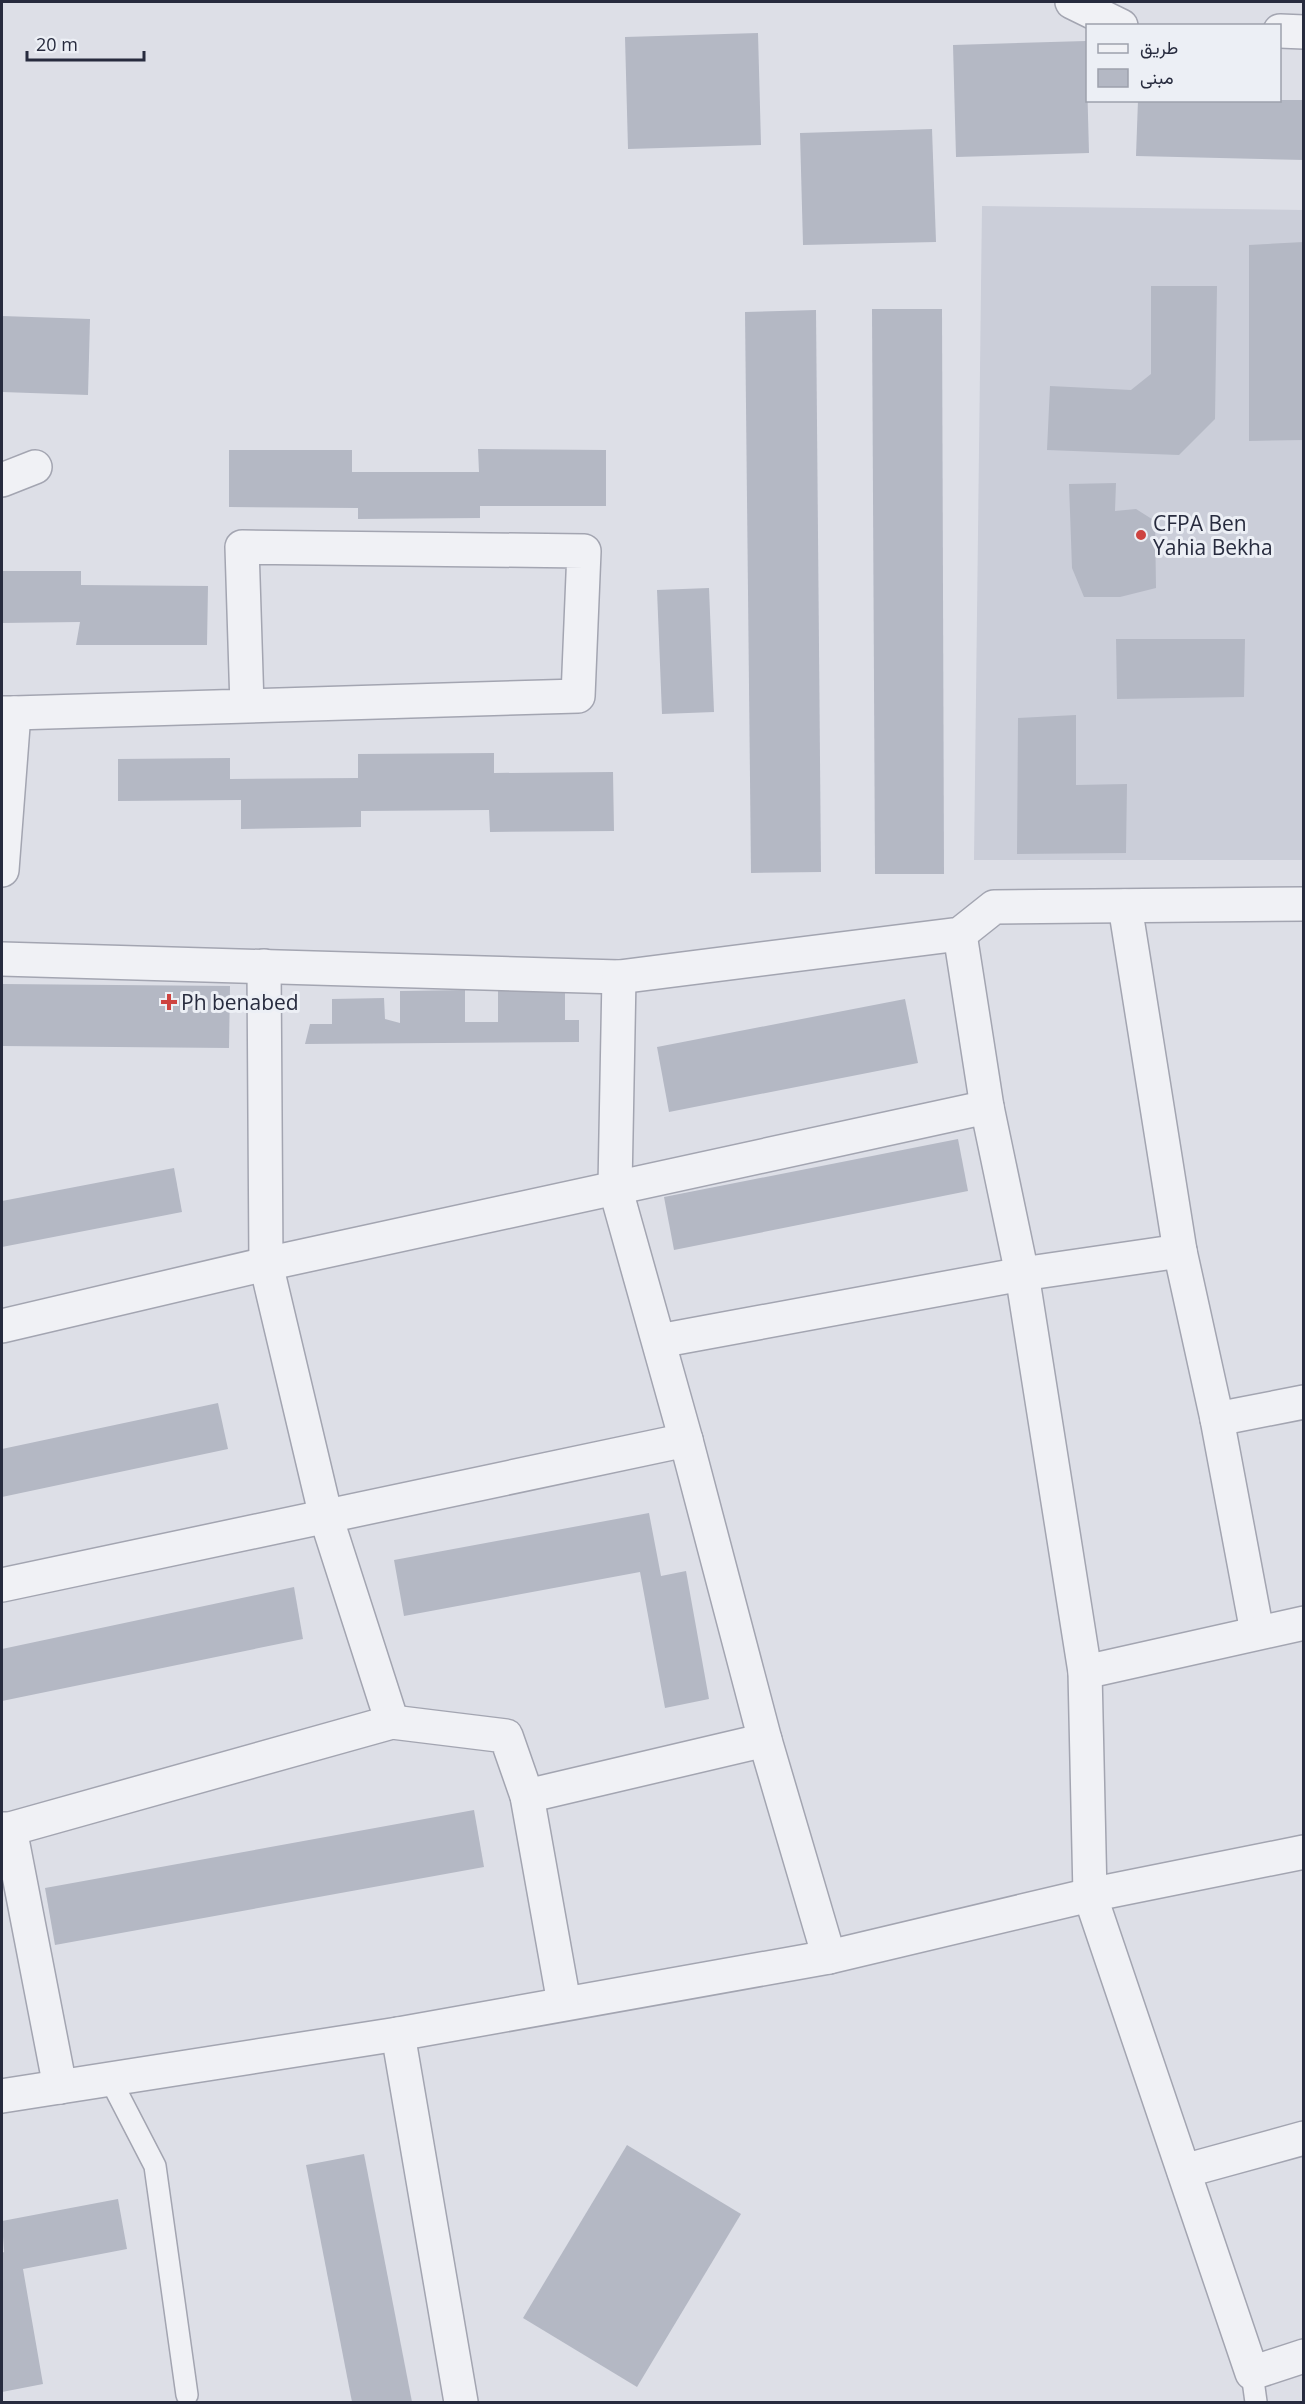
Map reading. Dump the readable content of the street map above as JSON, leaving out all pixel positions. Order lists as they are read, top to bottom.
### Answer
{
  "places": {
    "other": ["CFPA Ben Yahia Bekha"],
    "health": ["Ph benabed"]
  },
  "legend": ["طريق", "مبنى"],
  "scale_bar": "20 m"
}
